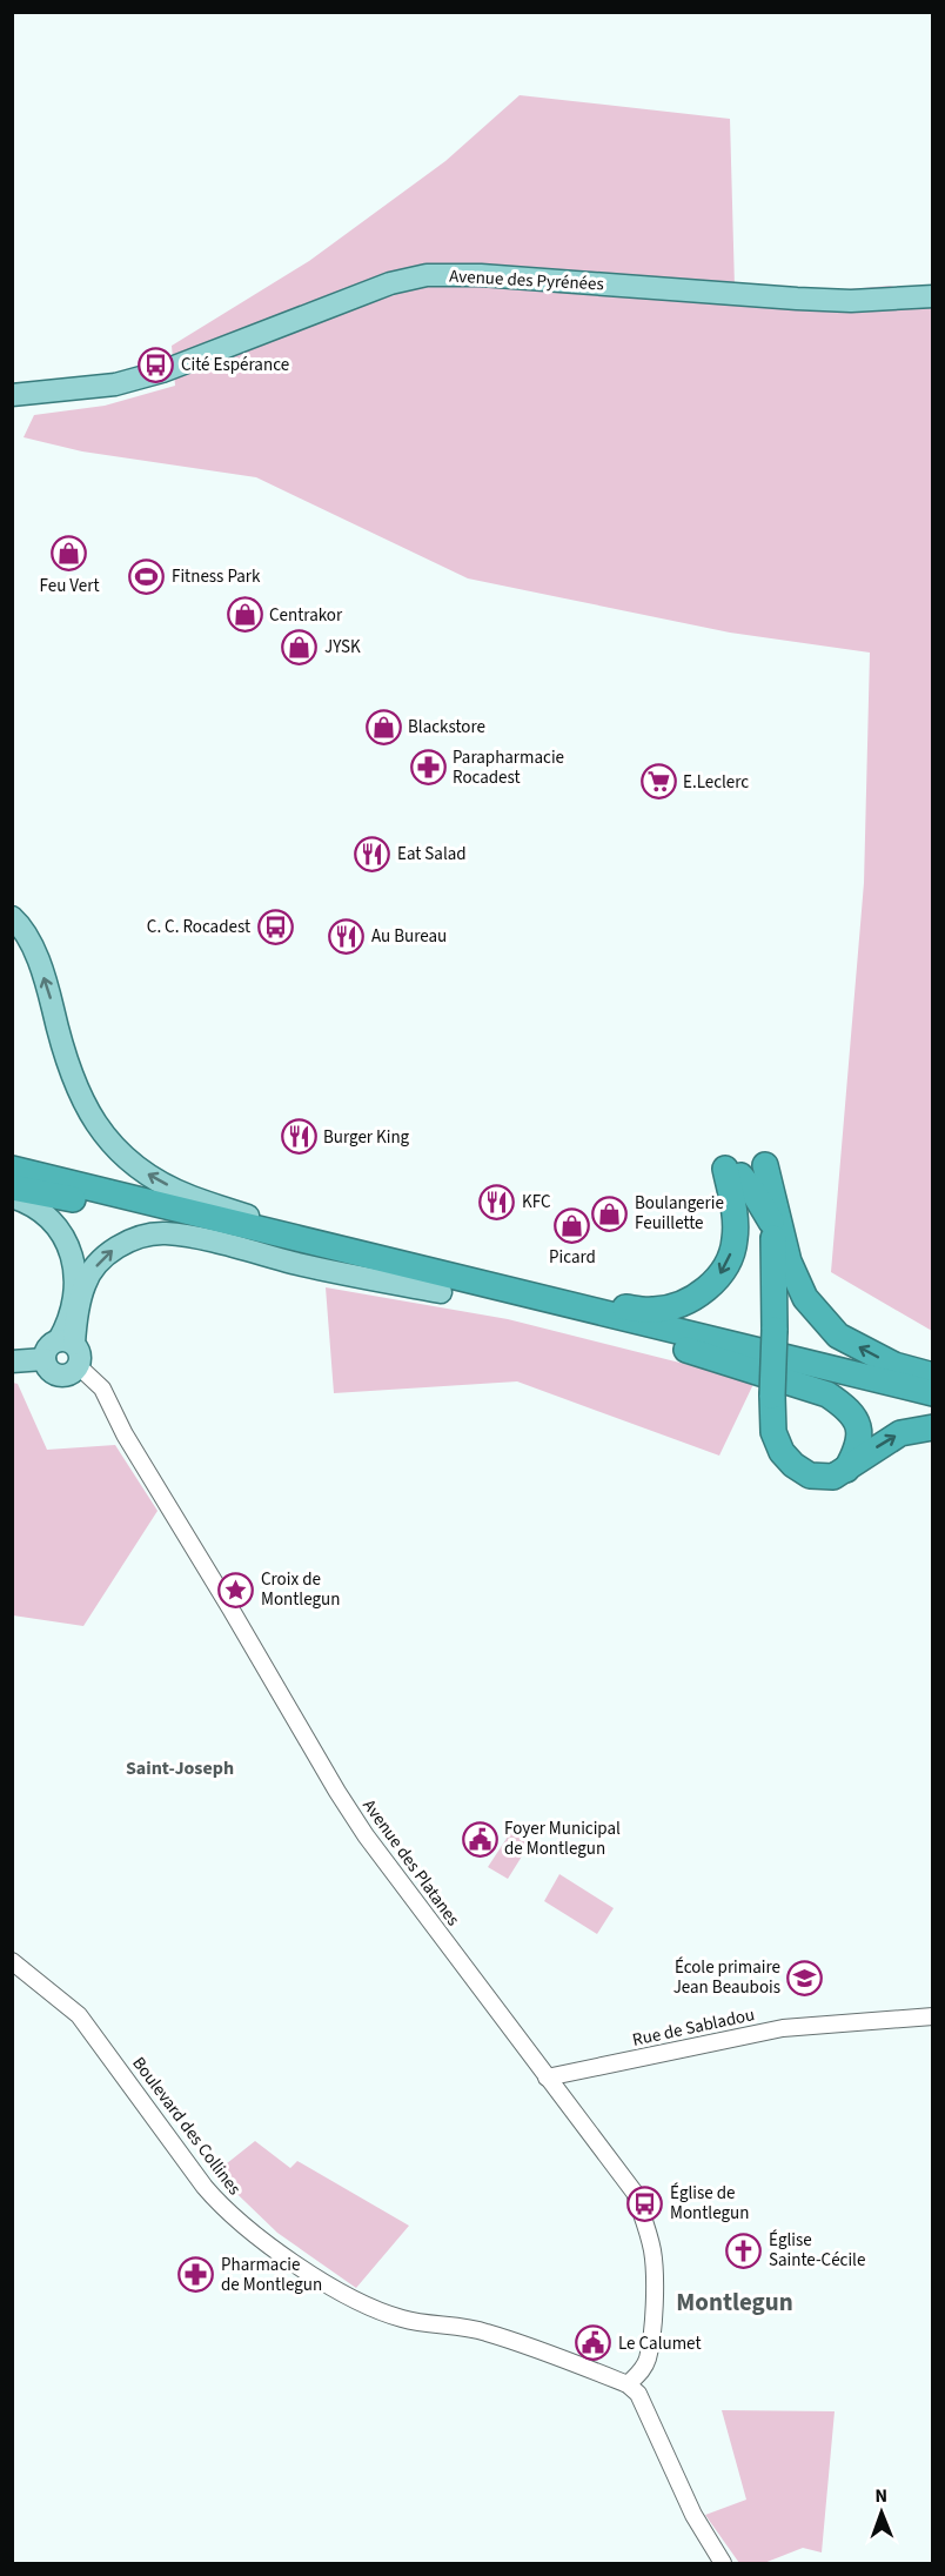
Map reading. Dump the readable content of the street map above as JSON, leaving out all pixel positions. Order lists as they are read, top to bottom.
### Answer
{
  "streets": {
    "main road": ["Avenue des Pyrénées"],
    "street": ["Avenue des Platanes", "Rue de Sabladou", "Boulevard des Collines"]
  },
  "crossings": [
    ["Avenue des Platanes", "Rue de Sabladou"],
    ["Avenue des Platanes", "Boulevard des Collines"]
  ],
  "districts": ["Saint-Joseph", "Montlegun"],
  "places": {
    "bus stop": ["Cité Espérance", "C. C. Rocadest", "Église de Montlegun"],
    "shop": [
      "Feu Vert",
      "Centrakor",
      "JYSK",
      "Blackstore",
      "Boulangerie Feuillette",
      "Picard"
    ],
    "sports": ["Fitness Park"],
    "pharmacy": ["Parapharmacie Rocadest", "Pharmacie de Montlegun"],
    "supermarket": ["E.Leclerc"],
    "restaurant": [
      "Eat Salad",
      "Au Bureau",
      "Burger King",
      "KFC"
    ],
    "place": ["Croix de Montlegun"],
    "public building": ["Foyer Municipal de Montlegun", "Le Calumet"],
    "school or university": ["École primaire Jean Beaubois"],
    "church": ["Église Sainte-Cécile"]
  },
  "north": "top"
}
